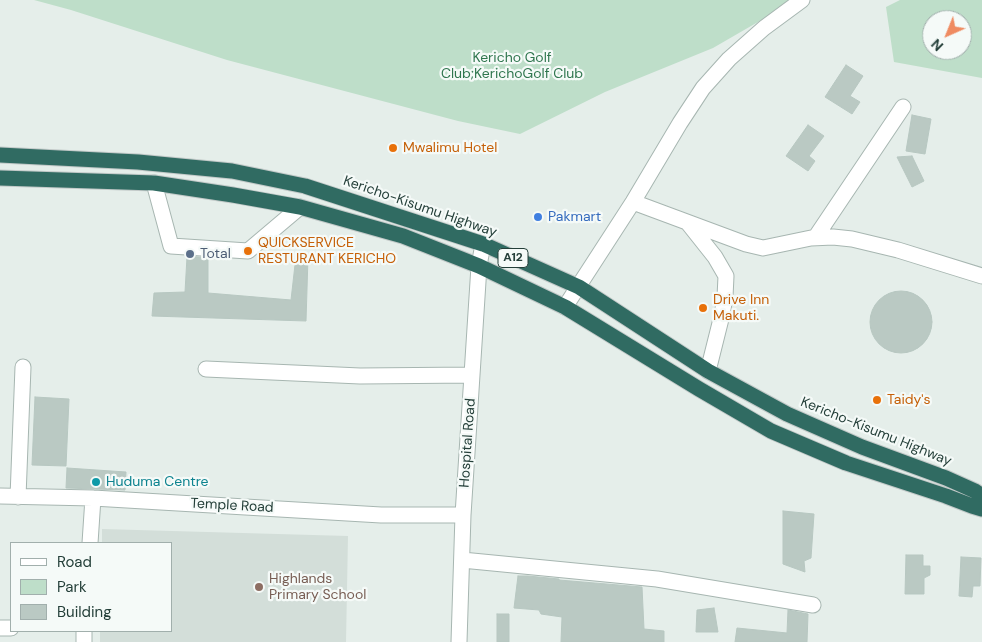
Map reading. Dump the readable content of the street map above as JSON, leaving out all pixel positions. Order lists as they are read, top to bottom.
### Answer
{
  "streets": {
    "highway": ["Kericho-Kisumu Highway", "A12"],
    "street": ["Hospital Road", "Temple Road"]
  },
  "crossings": [
    ["Kericho-Kisumu Highway", "Hospital Road"],
    ["A12", "Hospital Road"],
    ["Hospital Road", "Temple Road"]
  ],
  "parks": ["Kericho Golf Club;KerichoGolf Club"],
  "places": [
    "Mwalimu Hotel",
    "Pakmart",
    "QUICKSERVICE RESTURANT KERICHO",
    "Total",
    "Drive Inn Makuti.",
    "Taidy's",
    "Huduma Centre",
    "Highlands Primary School"
  ],
  "legend": ["Road", "Park", "Building"],
  "north": "bottom left"
}
